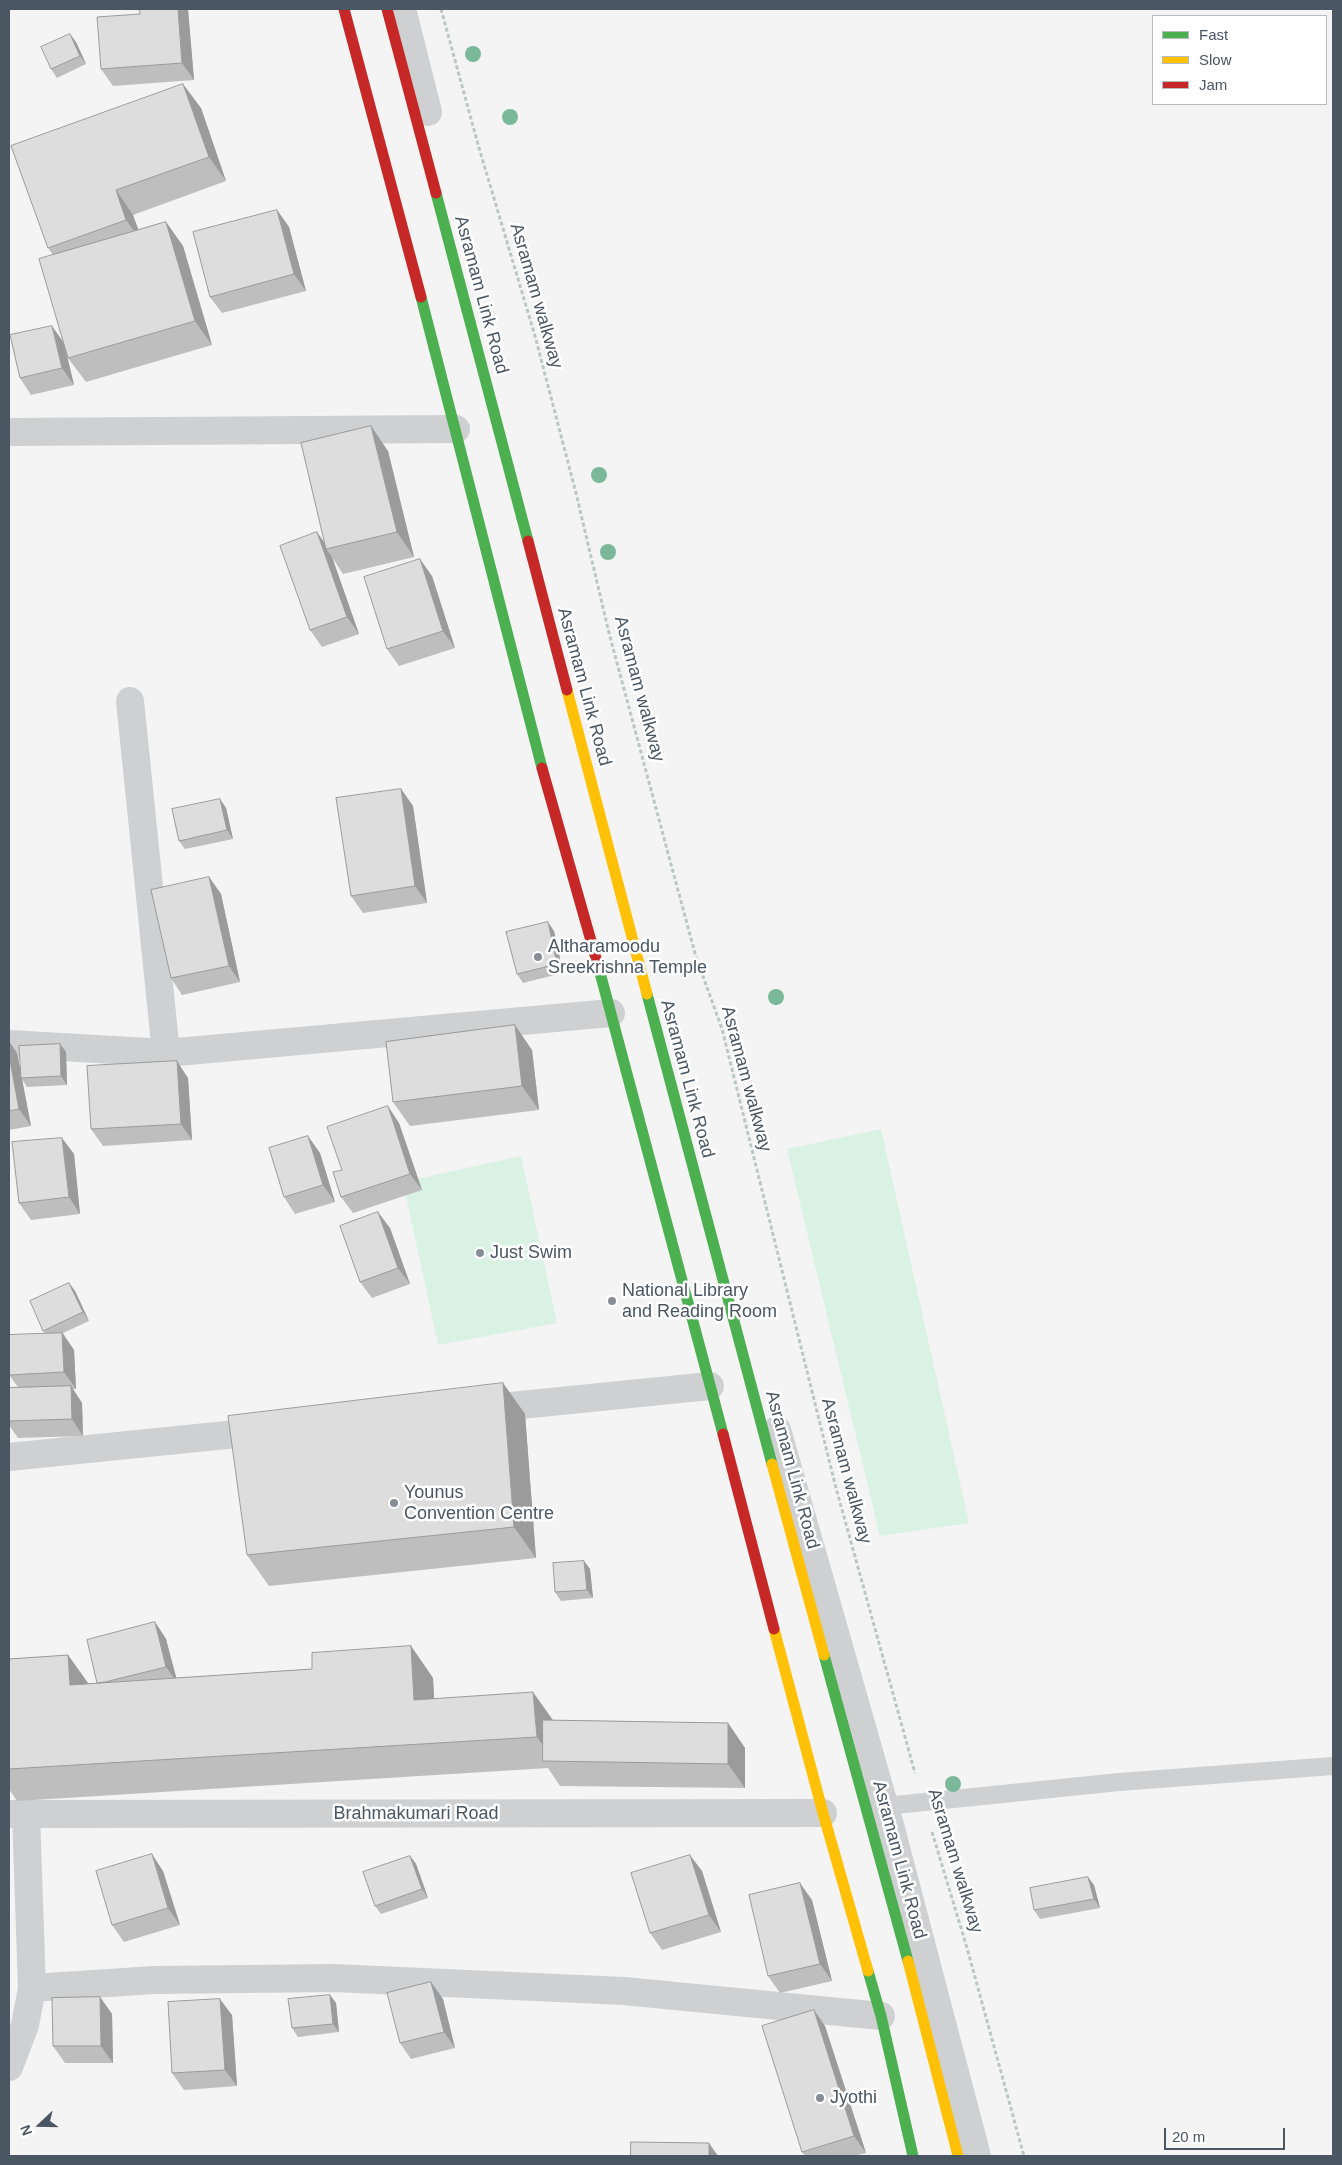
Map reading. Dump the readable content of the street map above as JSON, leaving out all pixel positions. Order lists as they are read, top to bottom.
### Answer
{
  "streets": {
    "main road": ["Asramam Link Road"],
    "street": ["Brahmakumari Road"],
    "path": ["Asramam walkway"]
  },
  "places": [
    "Altharamoodu Sreekrishna Temple",
    "Just Swim",
    "National Library and Reading Room",
    "Younus Convention Centre",
    "Jyothi"
  ],
  "legend": ["Fast", "Slow", "Jam"],
  "scale_bar": "20 m",
  "north": "left"
}
